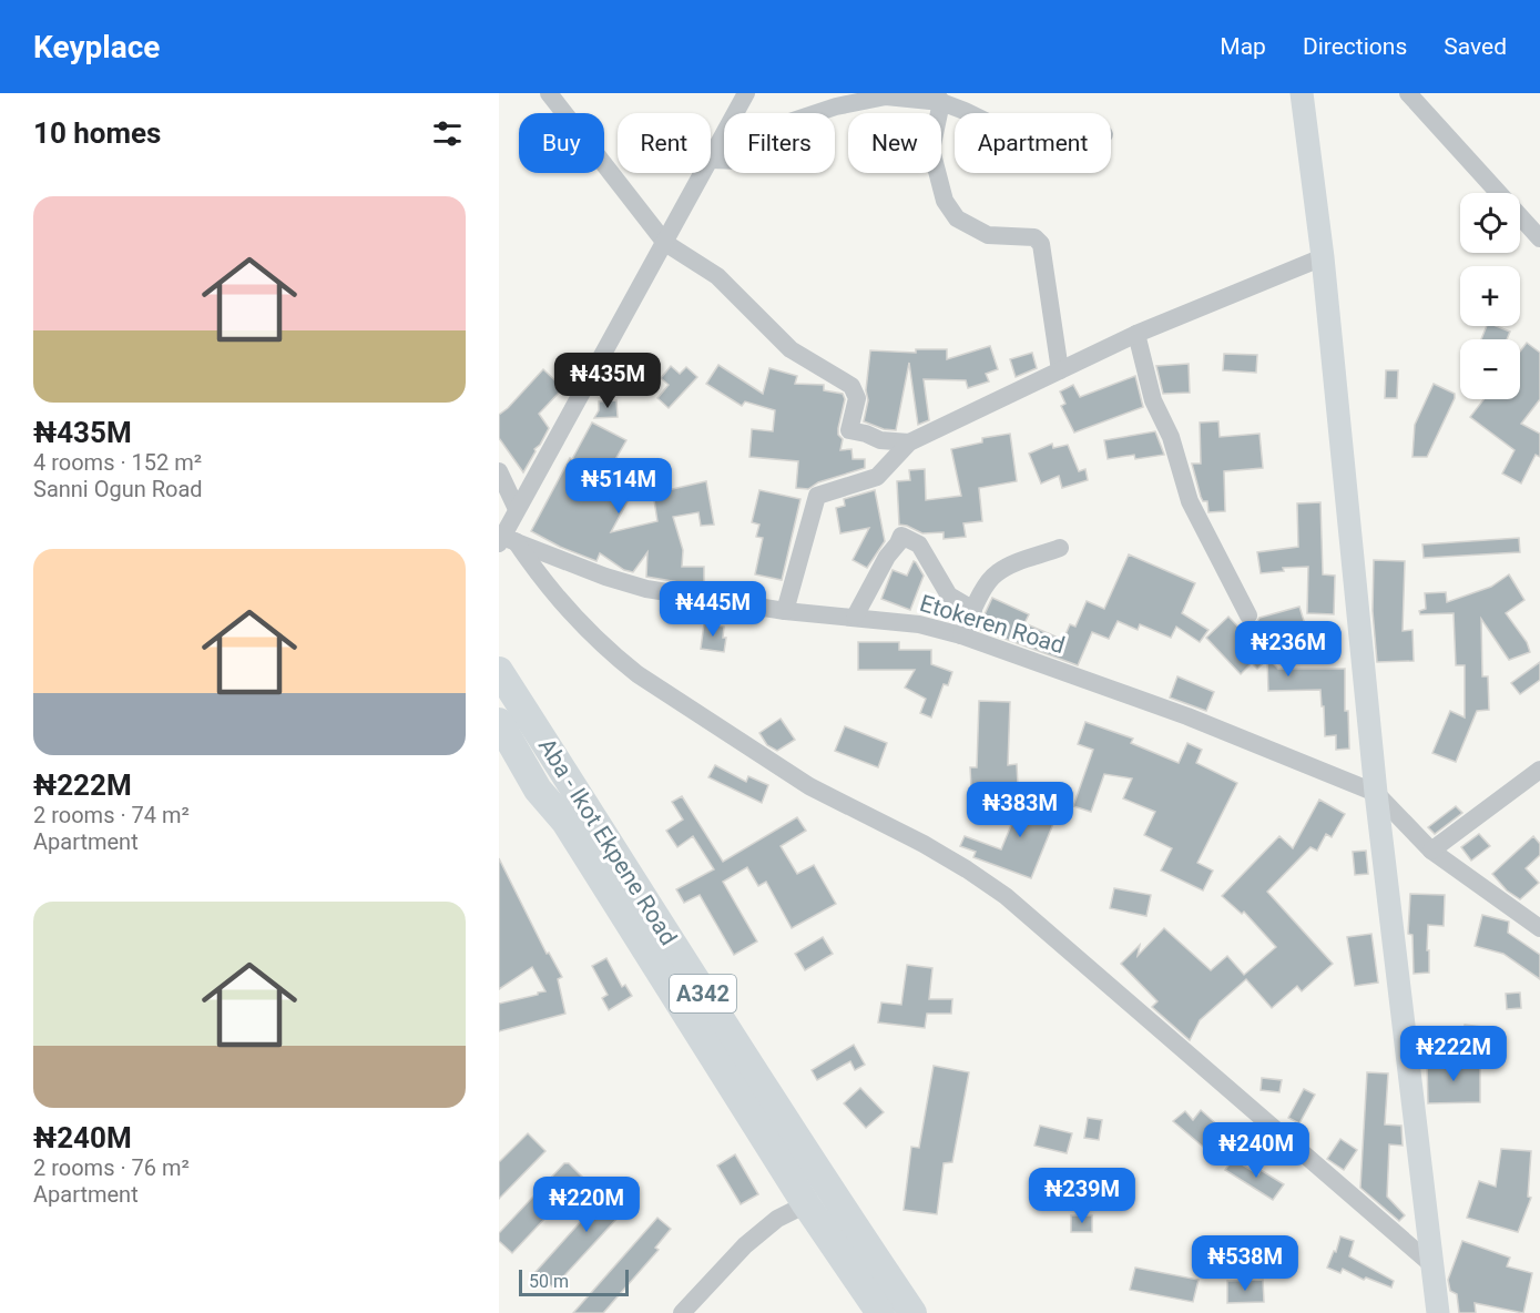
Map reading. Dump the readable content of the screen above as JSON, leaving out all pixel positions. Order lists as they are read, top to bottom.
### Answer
{
  "streets": {
    "highway": ["Aba - Ikot Ekpene Road", "A342"],
    "street": ["Etokeren Road"]
  },
  "scale_bar": "50 m",
  "page": {
    "header": "Keyplace",
    "nav": ["Map", "Directions", "Saved"],
    "heading": "10 homes",
    "chip": [
      "Buy",
      "Rent",
      "Filters",
      "New",
      "Apartment"
    ],
    "list": [
      {
        "name": "₦435M",
        "note": "4 rooms · 152 m² · Sanni Ogun Road"
      },
      {
        "name": "₦222M",
        "note": "2 rooms · 74 m² · Apartment"
      },
      {
        "name": "₦240M",
        "note": "2 rooms · 76 m² · Apartment"
      }
    ],
    "map_buttons": ["+", "−"],
    "price": [
      "₦435M",
      "₦514M",
      "₦445M",
      "₦236M",
      "₦383M",
      "₦222M",
      "₦240M",
      "₦239M",
      "₦220M",
      "₦538M"
    ],
    "scale": "50 m"
  }
}
